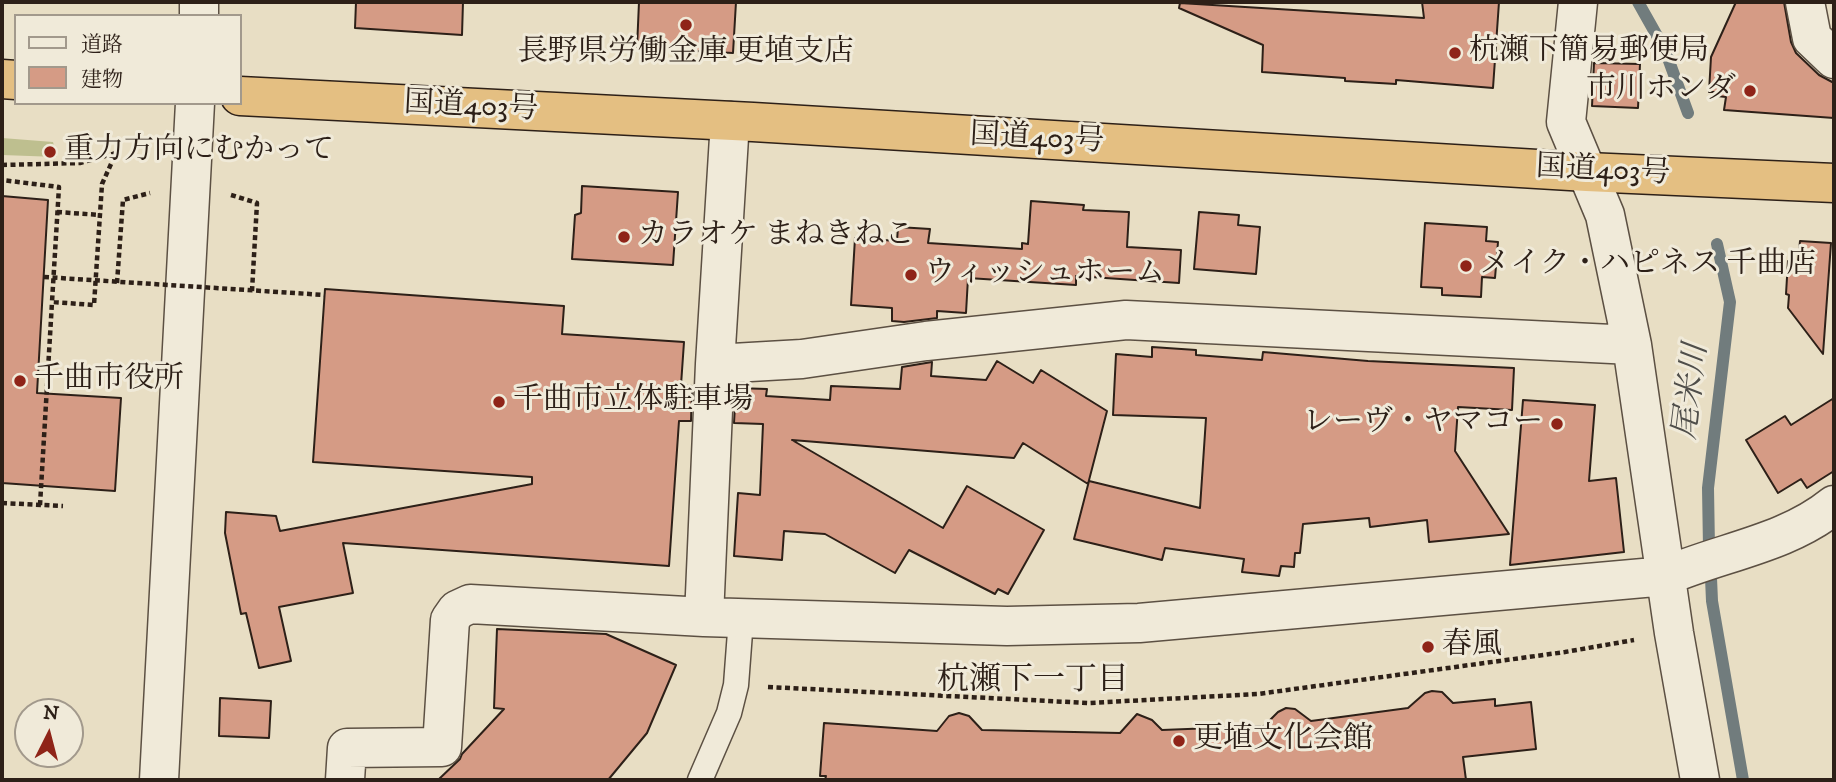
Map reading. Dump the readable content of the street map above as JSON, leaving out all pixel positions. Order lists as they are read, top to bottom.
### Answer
{
  "streets": {
    "highway": ["国道403号"]
  },
  "districts": ["杭瀬下一丁目"],
  "water": ["尾米川"],
  "places": [
    "長野県労働金庫 更埴支店",
    "杭瀬下簡易郵便局",
    "市川ホンダ",
    "重力方向にむかって",
    "カラオケ まねきねこ",
    "メイク・ハピネス 千曲店",
    "ウィッシュホーム",
    "千曲市役所",
    "千曲市立体駐車場",
    "レーヴ・ヤマコー",
    "春風",
    "更埴文化会館"
  ],
  "legend": ["道路", "建物"],
  "north": "top"
}
